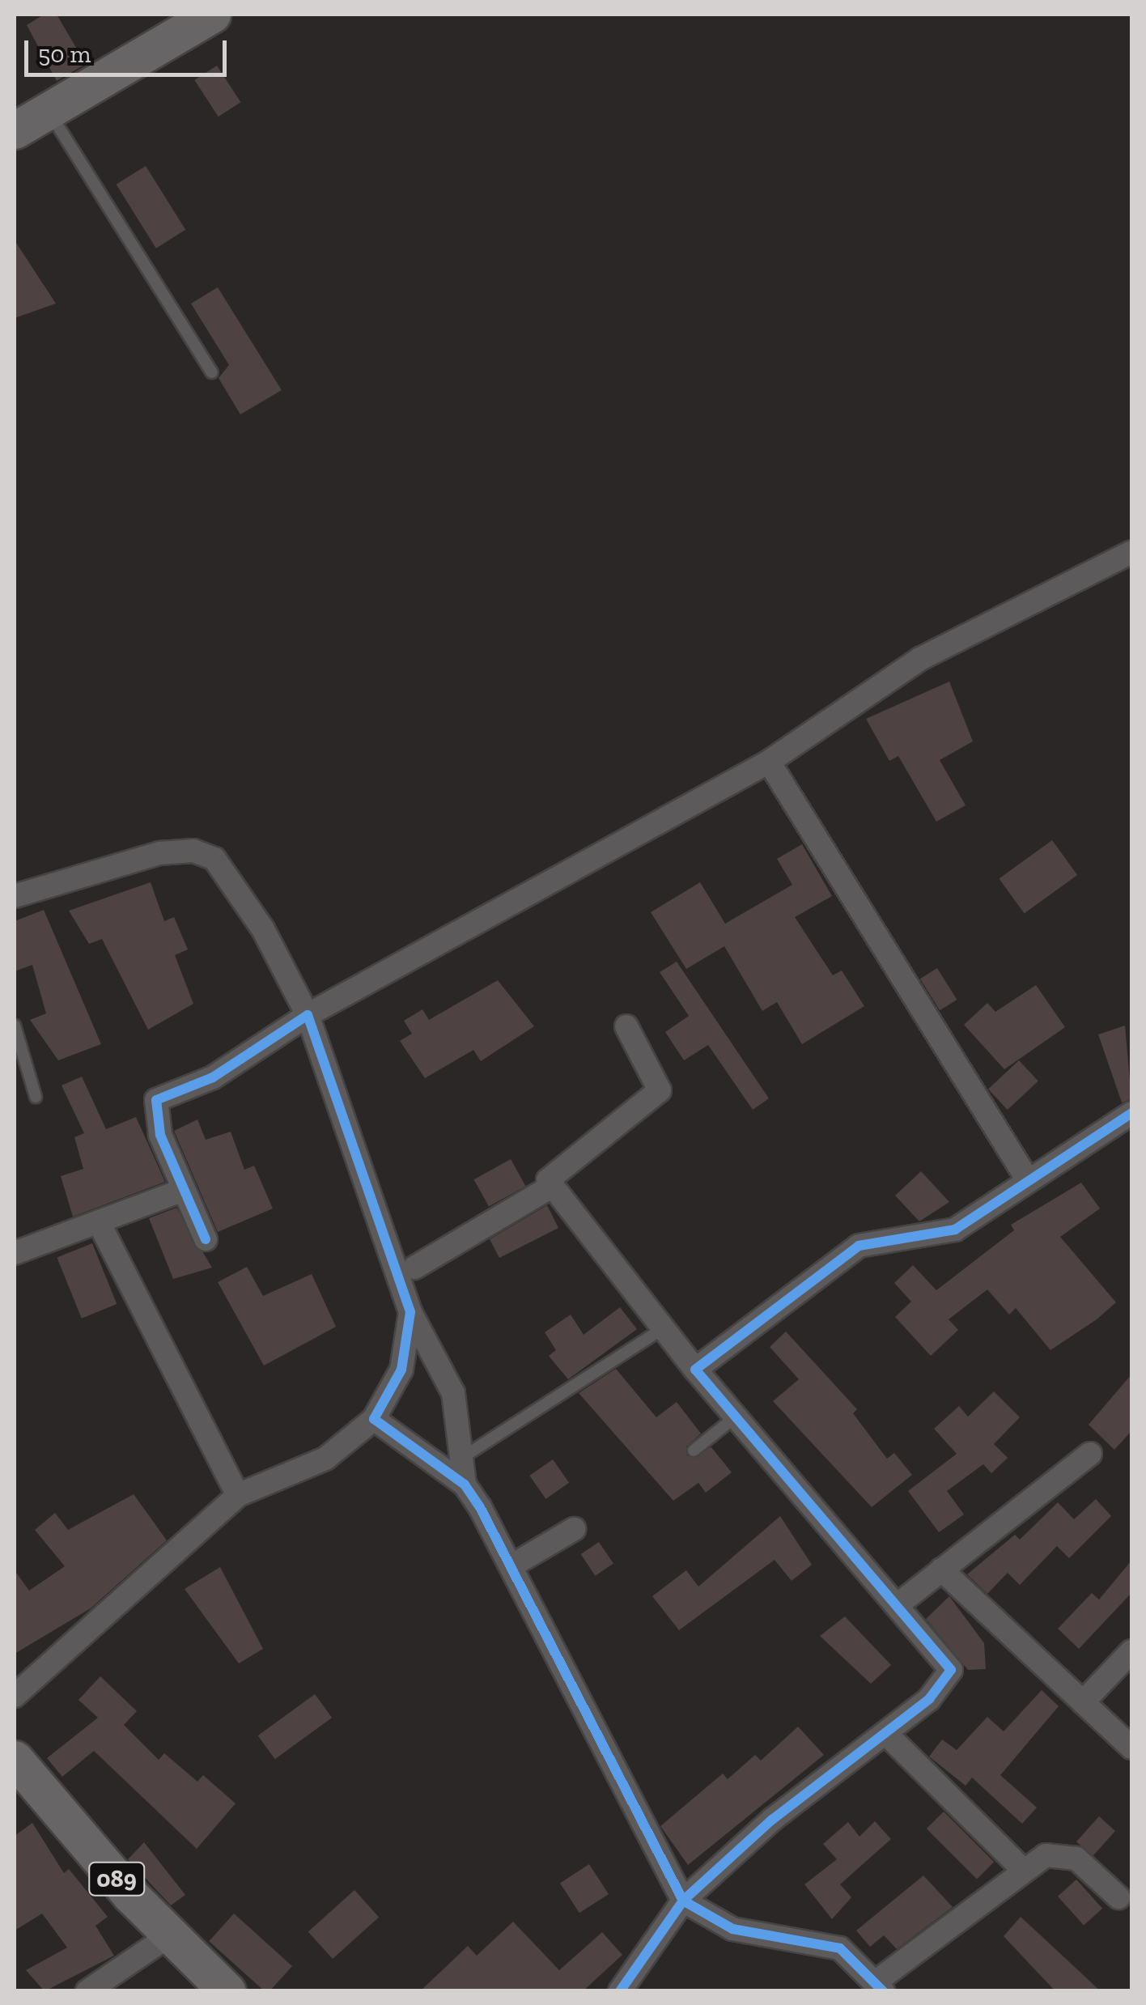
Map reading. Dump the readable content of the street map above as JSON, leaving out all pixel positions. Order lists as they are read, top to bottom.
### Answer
{
  "streets": {
    "main road": ["089"]
  },
  "scale_bar": "50 m"
}
